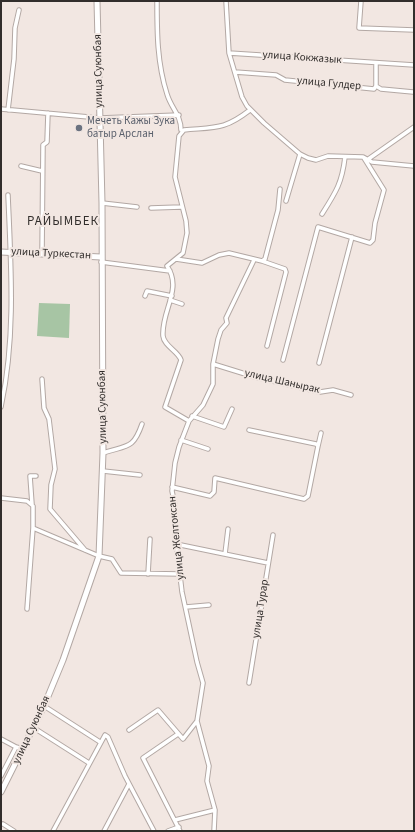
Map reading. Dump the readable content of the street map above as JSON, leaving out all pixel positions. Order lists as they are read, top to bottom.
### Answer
{
  "streets": {
    "main road": ["улица Суюнбая", "улица Туркестан"],
    "street": [
      "улица Кокжазык",
      "улица Гулдер",
      "улица Шанырак",
      "улица Желтоксан",
      "улица Турар"
    ]
  },
  "crossings": [
    ["улица Кокжазык", "улица Гулдер"],
    ["улица Суюнбая", "улица Туркестан"],
    ["улица Шанырак", "улица Желтоксан"]
  ],
  "districts": ["РАЙЫМБЕК"],
  "places": ["Мечеть Кажы Зука батыр Арслан"]
}
